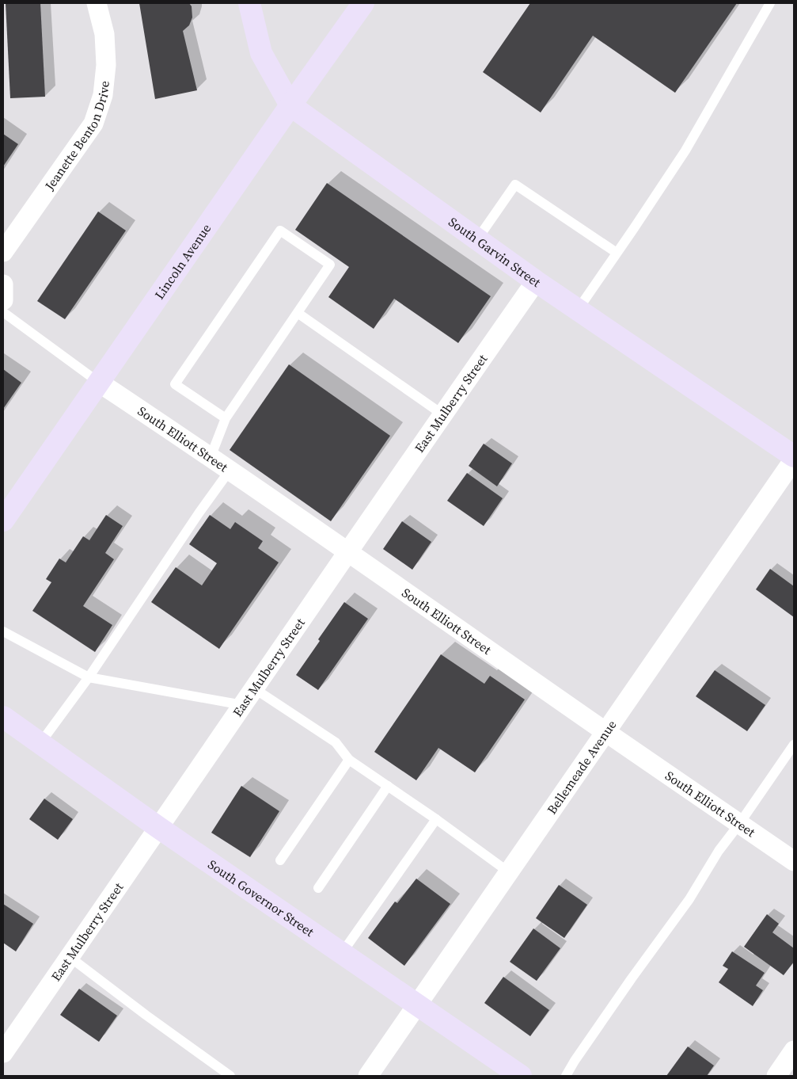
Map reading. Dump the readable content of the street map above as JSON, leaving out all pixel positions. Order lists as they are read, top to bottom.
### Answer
{
  "streets": {
    "street": [
      "Jeanette Benton Drive",
      "South Garvin Street",
      "Lincoln Avenue",
      "East Mulberry Street",
      "South Elliott Street",
      "Bellemeade Avenue",
      "South Governor Street"
    ]
  },
  "crossings": [
    ["South Garvin Street", "Lincoln Avenue"],
    ["South Garvin Street", "East Mulberry Street"],
    ["Lincoln Avenue", "South Elliott Street"],
    ["East Mulberry Street", "South Elliott Street"],
    ["East Mulberry Street", "South Governor Street"],
    ["South Elliott Street", "Bellemeade Avenue"],
    ["Bellemeade Avenue", "South Governor Street"]
  ]
}
